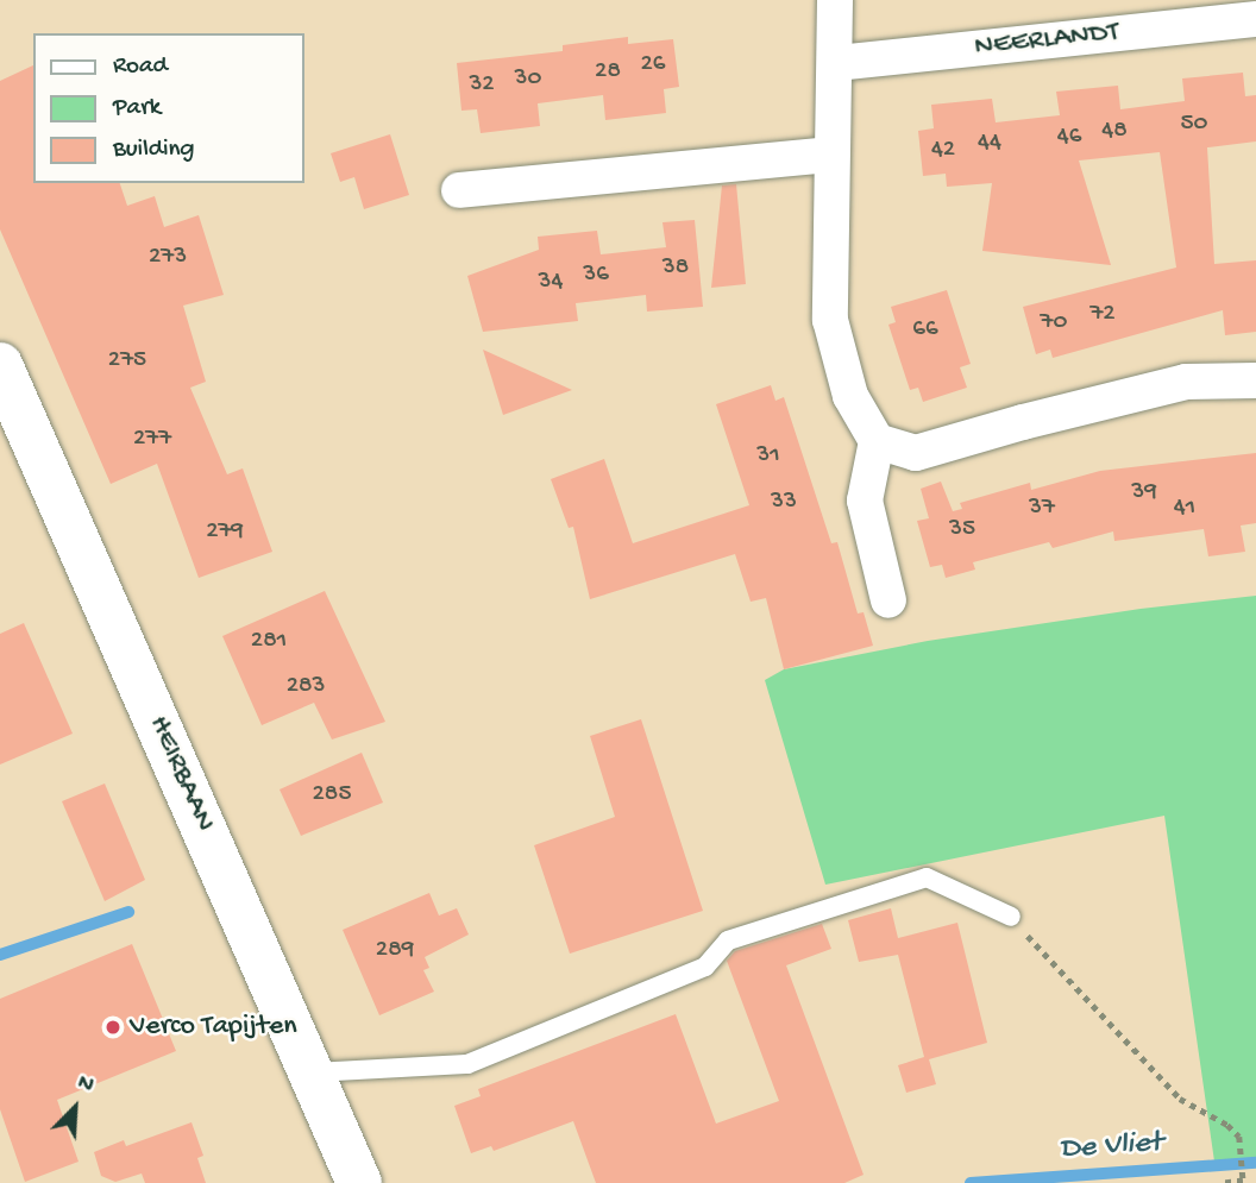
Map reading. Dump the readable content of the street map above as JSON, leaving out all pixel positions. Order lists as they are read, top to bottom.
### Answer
{
  "streets": {
    "main road": ["HEIRBAAN"],
    "street": ["NEERLANDT"]
  },
  "water": ["De Vliet"],
  "places": ["Verco Tapijten"],
  "house_numbers": [
    "26",
    "28",
    "30",
    "32",
    "50",
    "48",
    "46",
    "44",
    "42",
    "273",
    "38",
    "36",
    "34",
    "72",
    "70",
    "66",
    "275",
    "277",
    "31",
    "39",
    "33",
    "37",
    "41",
    "35",
    "279",
    "281",
    "283",
    "285",
    "289"
  ],
  "legend": ["Road", "Park", "Building"],
  "north": "top right"
}
